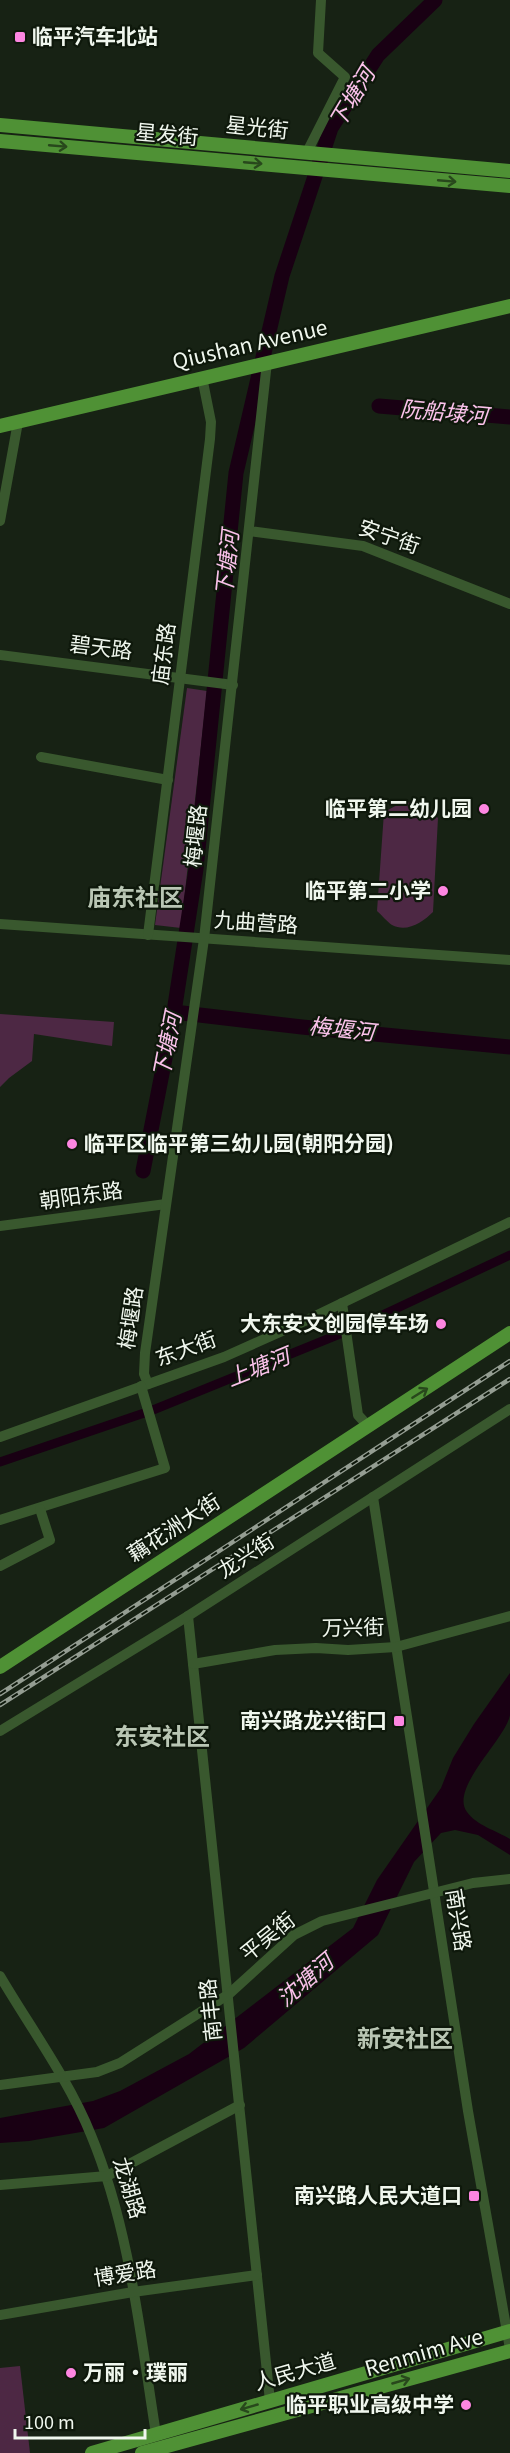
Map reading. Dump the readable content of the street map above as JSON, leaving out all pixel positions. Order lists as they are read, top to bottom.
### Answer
{
  "streets": {
    "main road": [
      "星光街",
      "星发街",
      "Qiushan Avenue",
      "藕花洲大街",
      "Renmim Ave",
      "人民大道"
    ],
    "street": [
      "安宁街",
      "碧天路",
      "庙东路",
      "梅堰路",
      "九曲营路",
      "朝阳东路",
      "东大街",
      "龙兴街",
      "万兴街",
      "南兴路",
      "平吴街",
      "南丰路",
      "龙湖路",
      "博爱路"
    ]
  },
  "crossings": [
    ["Qiushan Avenue", "庙东路"],
    ["Qiushan Avenue", "梅堰路"],
    ["安宁街", "梅堰路"],
    ["碧天路", "庙东路"],
    ["碧天路", "梅堰路"],
    ["庙东路", "九曲营路"],
    ["梅堰路", "九曲营路"],
    ["梅堰路", "朝阳东路"],
    ["梅堰路", "东大街"],
    ["龙兴街", "南兴路"],
    ["龙兴街", "南丰路"],
    ["万兴街", "南兴路"],
    ["万兴街", "南丰路"],
    ["南兴路", "平吴街"],
    ["南兴路", "Renmim Ave"],
    ["南兴路", "人民大道"],
    ["平吴街", "南丰路"],
    ["平吴街", "龙湖路"],
    ["南丰路", "博爱路"],
    ["南丰路", "人民大道"],
    ["龙湖路", "博爱路"],
    ["龙湖路", "人民大道"]
  ],
  "one_way": ["星发街", "Renmim Ave"],
  "districts": ["庙东社区", "东安社区", "新安社区"],
  "water": [
    "下塘河",
    "阮船埭河",
    "梅堰河",
    "上塘河",
    "沈塘河"
  ],
  "places": {
    "transit": ["临平汽车北站", "南兴路龙兴街口", "南兴路人民大道口"],
    "other": [
      "临平第二幼儿园",
      "临平第二小学",
      "临平区临平第三幼儿园(朝阳分园)",
      "大东安文创园停车场",
      "万丽·璞丽",
      "临平职业高级中学"
    ]
  },
  "scale_bar": "100 m"
}
